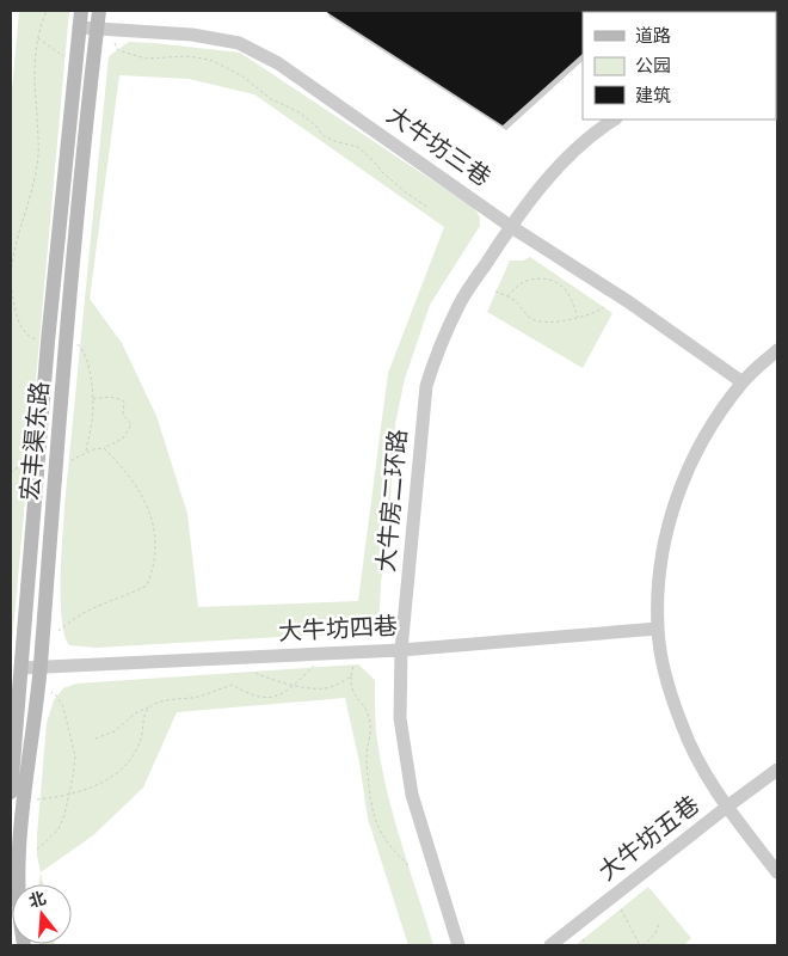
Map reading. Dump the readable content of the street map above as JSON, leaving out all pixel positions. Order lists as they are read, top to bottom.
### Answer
{
  "streets": {
    "main road": ["宏丰渠东路"],
    "street": [
      "大牛坊三巷",
      "大牛房二环路",
      "大牛坊四巷",
      "大牛坊五巷"
    ]
  },
  "crossings": [
    ["大牛坊三巷", "宏丰渠东路"],
    ["大牛坊三巷", "大牛房二环路"],
    ["宏丰渠东路", "大牛坊四巷"],
    ["大牛房二环路", "大牛坊四巷"]
  ],
  "legend": ["道路", "公园", "建筑"],
  "north": "top"
}
